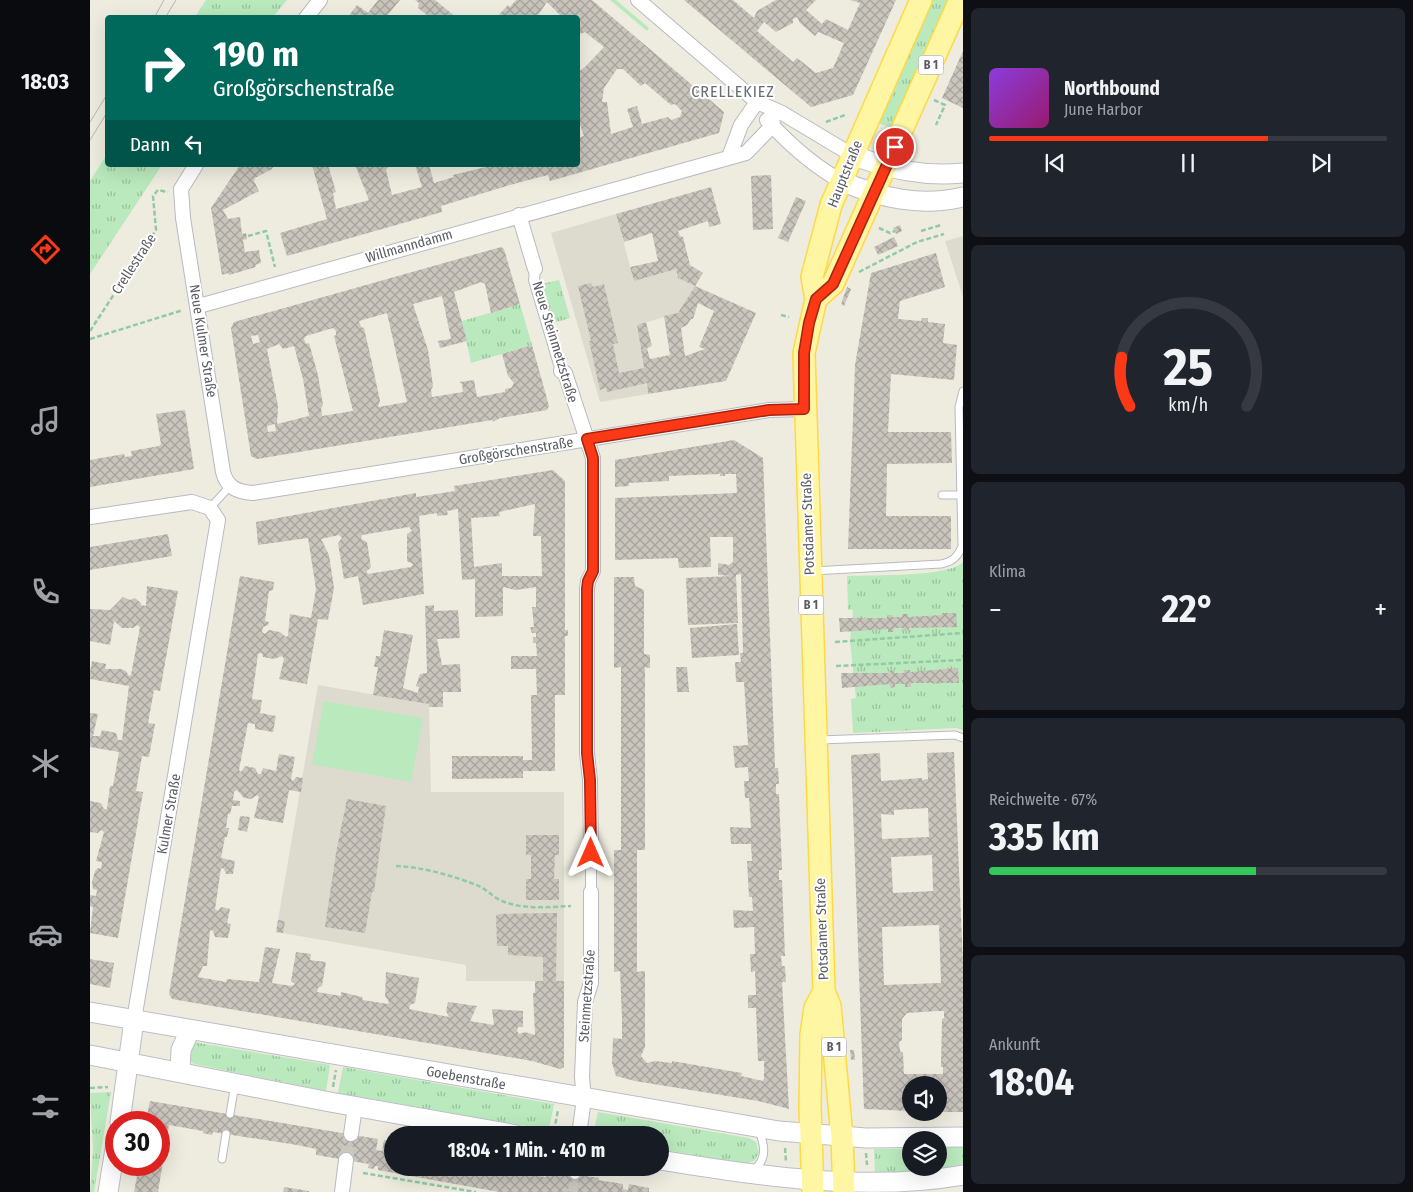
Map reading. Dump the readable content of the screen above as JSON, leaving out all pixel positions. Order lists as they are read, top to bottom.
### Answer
{
  "streets": {
    "main road": [
      "B 1",
      "Hauptstraße",
      "Potsdamer Straße",
      "Kulmer Straße",
      "Goebenstraße"
    ],
    "street": [
      "Willmanndamm",
      "Neue Kulmer Straße",
      "Neue Steinmetzstraße",
      "Großgörschenstraße",
      "Steinmetzstraße"
    ],
    "path": ["Crellestraße"]
  },
  "crossings": [
    ["B 1", "Hauptstraße"],
    ["B 1", "Potsdamer Straße"],
    ["Hauptstraße", "Potsdamer Straße"],
    ["Willmanndamm", "Neue Kulmer Straße"],
    ["Willmanndamm", "Neue Steinmetzstraße"],
    ["Crellestraße", "Neue Kulmer Straße"],
    ["Neue Kulmer Straße", "Großgörschenstraße"],
    ["Neue Steinmetzstraße", "Großgörschenstraße"],
    ["Neue Steinmetzstraße", "Steinmetzstraße"],
    ["Großgörschenstraße", "Potsdamer Straße"],
    ["Großgörschenstraße", "Steinmetzstraße"],
    ["Potsdamer Straße", "Goebenstraße"],
    ["Kulmer Straße", "Goebenstraße"],
    ["Steinmetzstraße", "Goebenstraße"]
  ],
  "districts": ["CRELLEKIEZ"],
  "page": {
    "tabs": "18:03",
    "turn": ["190 m", "Großgörschenstraße"],
    "song": ["Northbound", "June Harbor"],
    "then": "Dann",
    "tile": [
      "Klima",
      ["Reichweite · 67%", "335 km"],
      ["Ankunft", "18:04"]
    ],
    "heat": ["−", "22°", "+"],
    "limit": "30",
    "trip": "18:04 · 1 Min. · 410 m",
    "gauge": ["25", "km/h"]
  }
}
